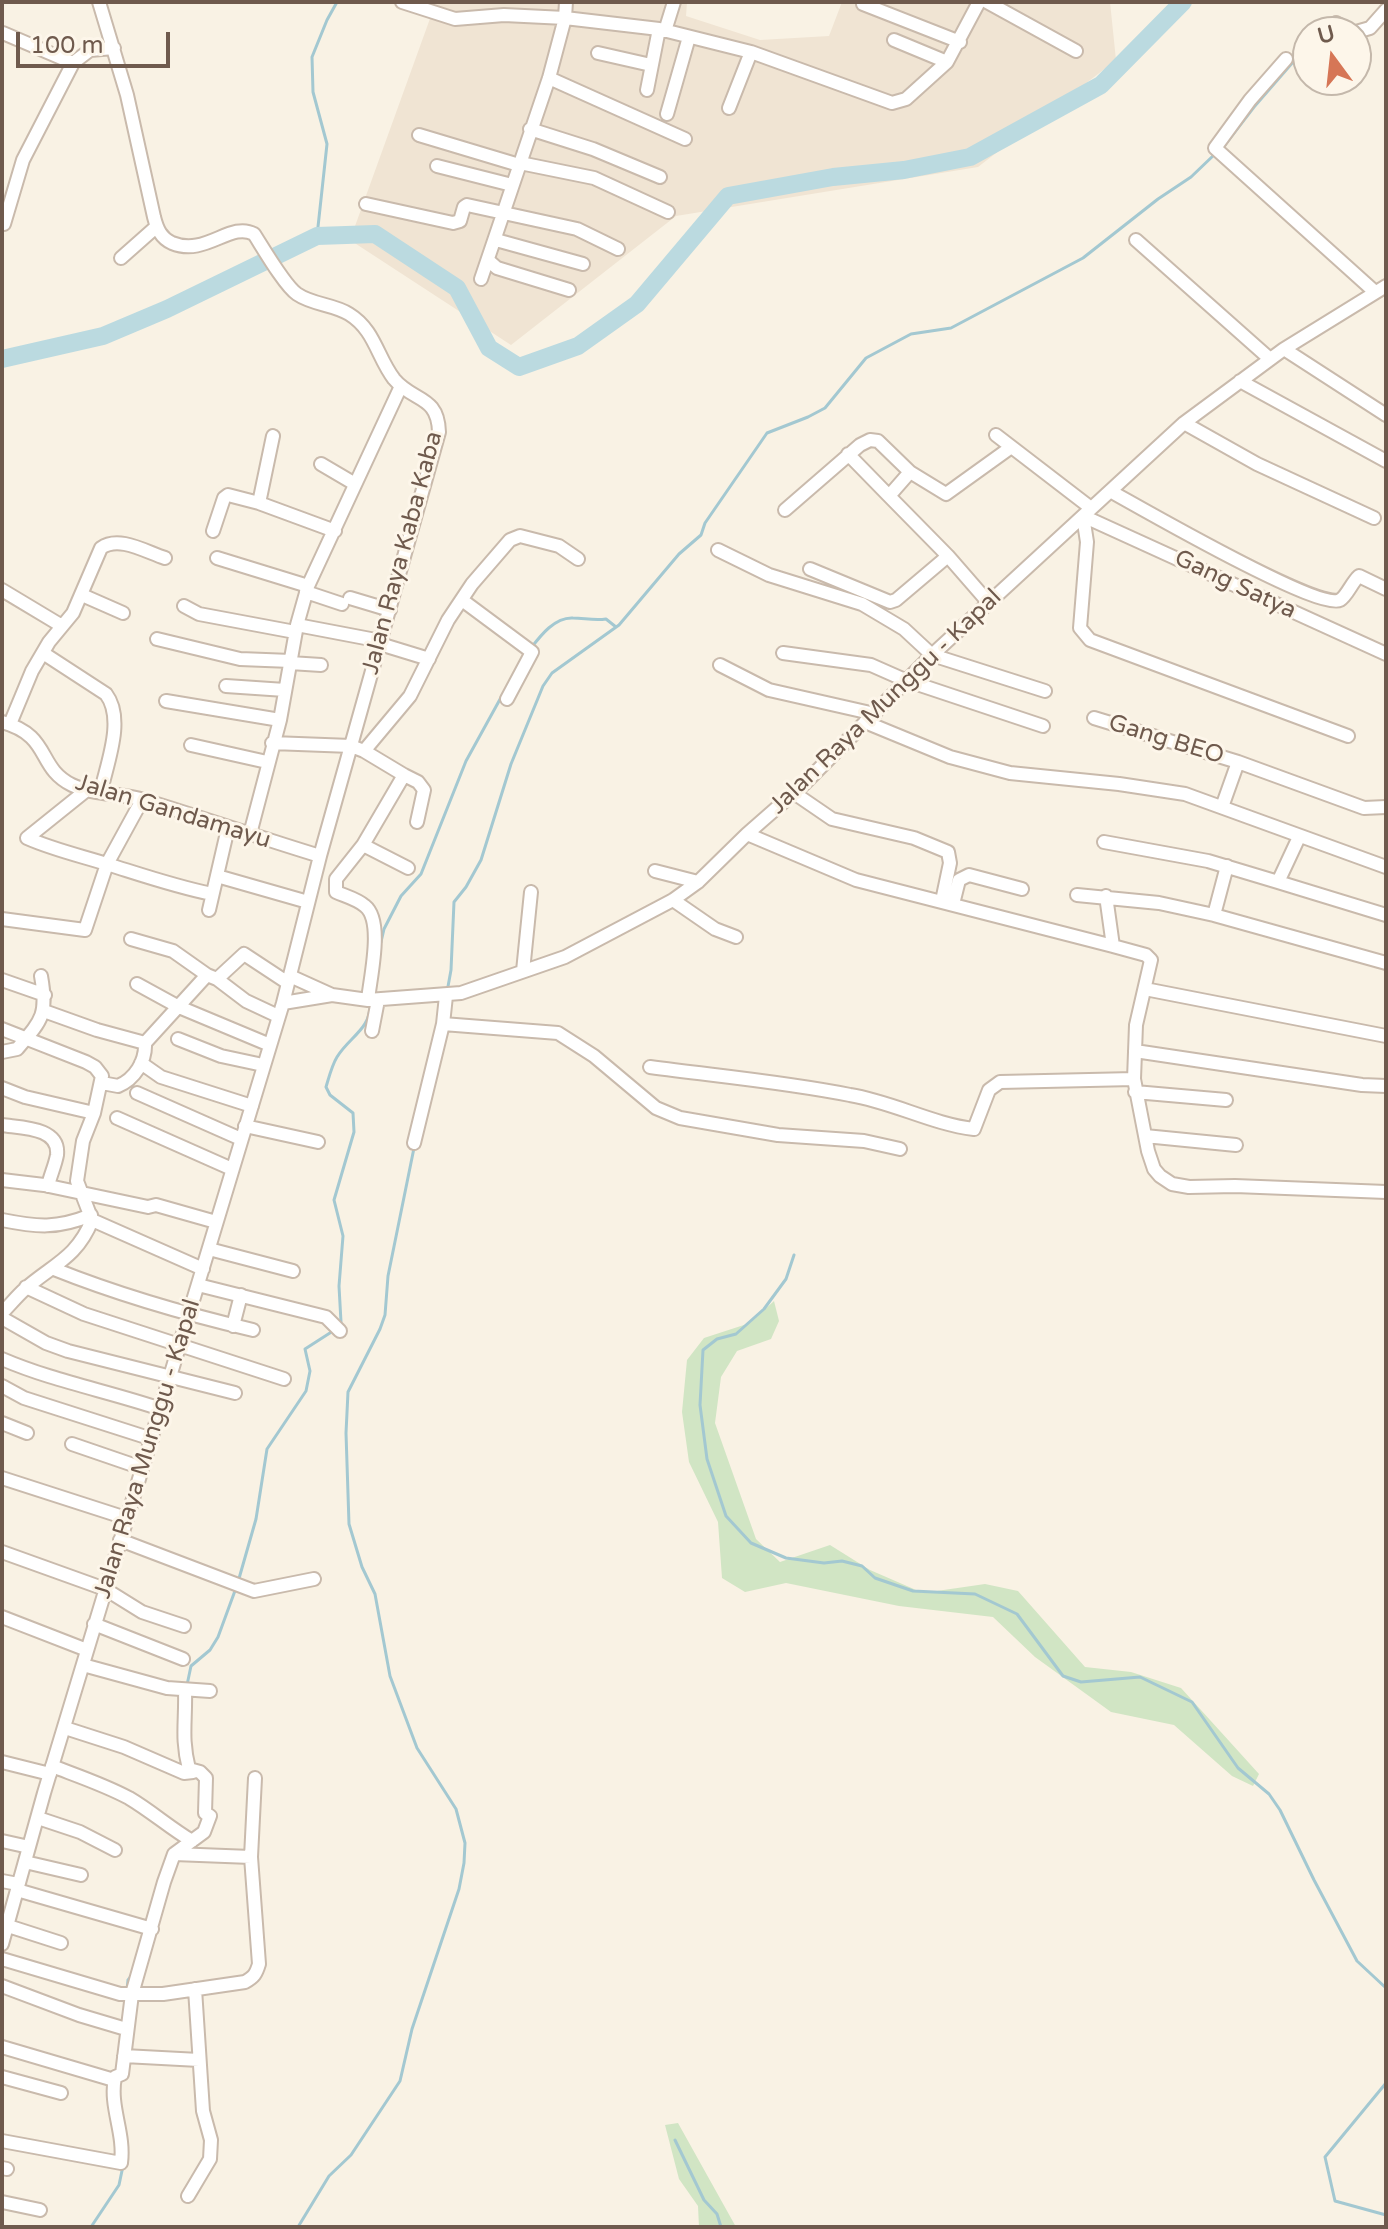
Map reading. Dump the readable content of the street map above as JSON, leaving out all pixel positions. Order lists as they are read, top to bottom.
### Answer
{
  "streets": {
    "street": [
      "Jalan Raya Kaba Kaba",
      "Gang Satya",
      "Jalan Raya Munggu - Kapal",
      "Gang BEO",
      "Jalan Gandamayu"
    ]
  },
  "crossings": [
    ["Jalan Raya Kaba Kaba", "Jalan Raya Munggu - Kapal"],
    ["Jalan Raya Kaba Kaba", "Jalan Gandamayu"],
    ["Gang Satya", "Jalan Raya Munggu - Kapal"]
  ],
  "scale_bar": "100 m",
  "north": "top"
}
